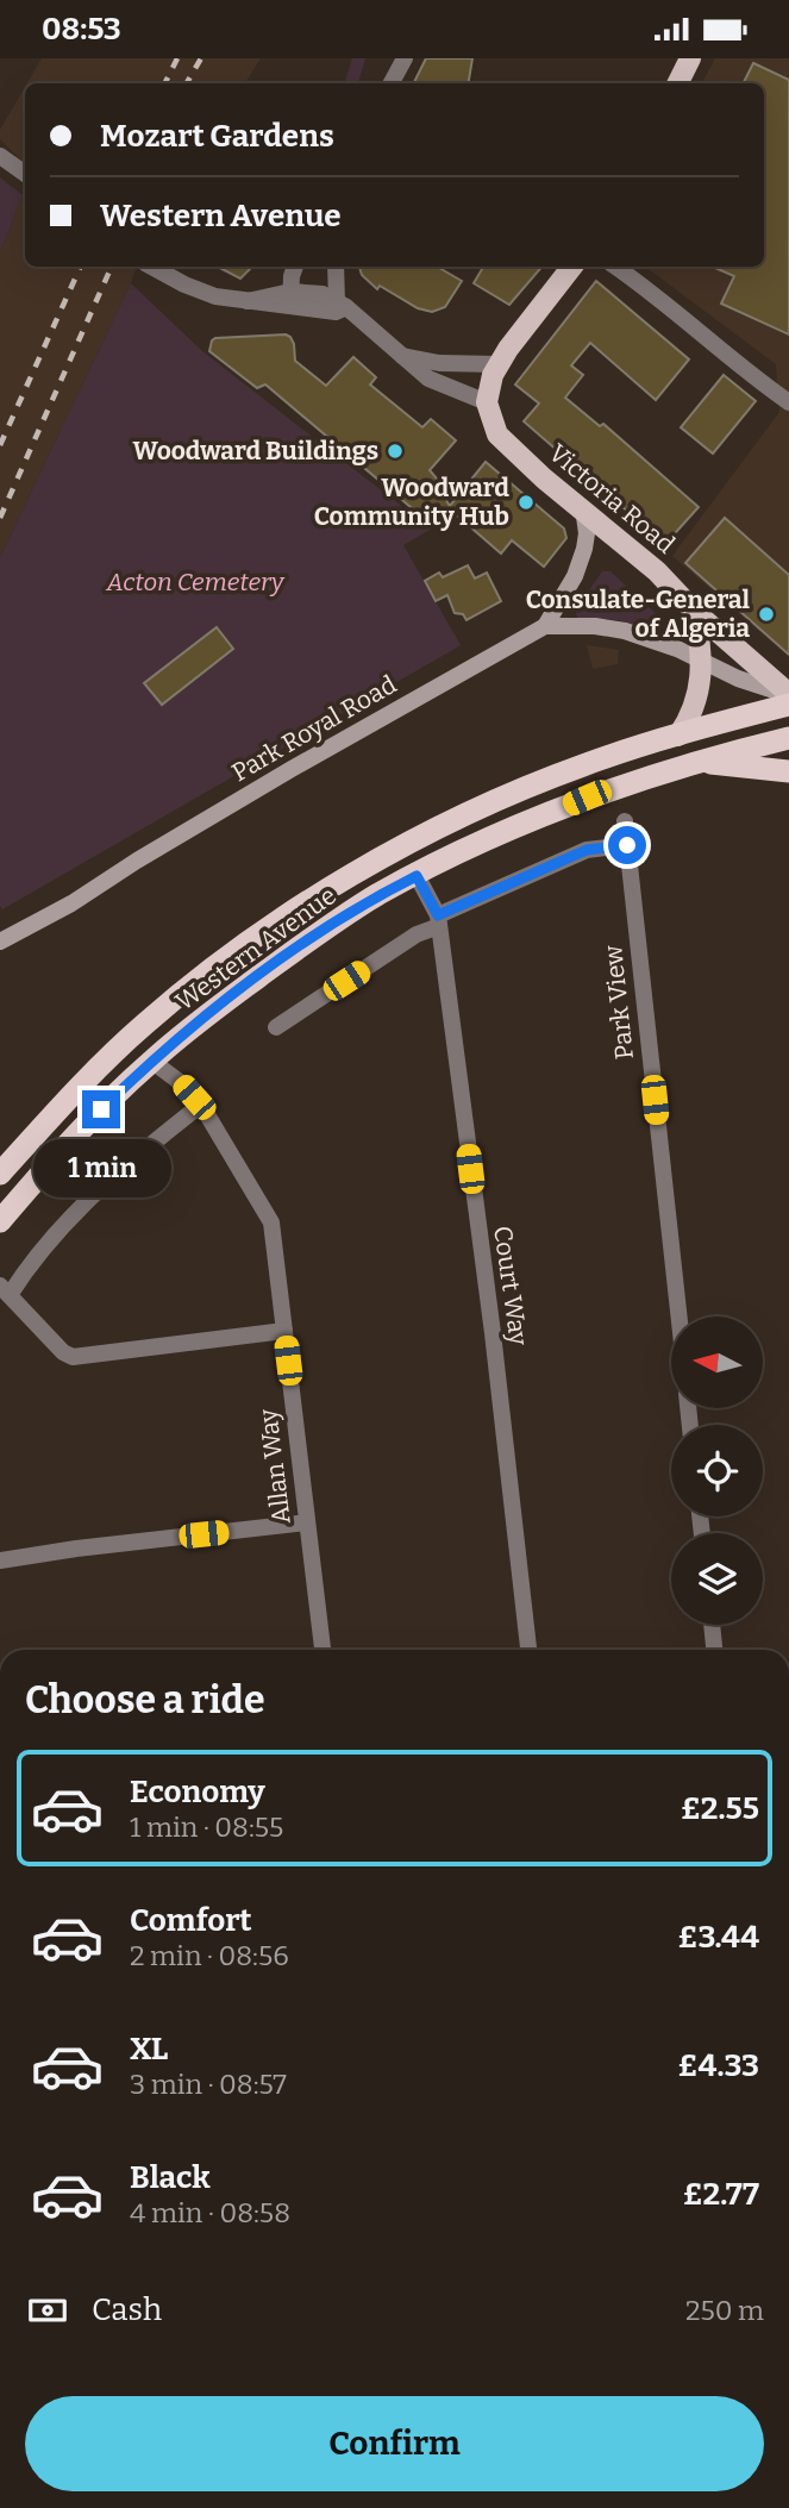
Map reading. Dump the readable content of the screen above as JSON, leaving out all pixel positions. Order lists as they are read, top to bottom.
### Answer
{
  "streets": {
    "highway": ["Western Avenue"],
    "main road": ["Victoria Road", "Park Royal Road"],
    "street": ["Park View", "Court Way", "Allan Way"]
  },
  "crossings": [
    ["Western Avenue", "Court Way"],
    ["Western Avenue", "Allan Way"]
  ],
  "parks": ["Acton Cemetery"],
  "places": ["Woodward Buildings", "Woodward Community Hub", "Consulate-General of Algeria"],
  "north": "left",
  "page": {
    "status": "08:53",
    "banner": ["Mozart Gardens", "Western Avenue"],
    "bubble": "1 min",
    "heading": "Choose a ride",
    "list": [
      {
        "name": "Economy",
        "note": "1 min · 08:55",
        "value": "£2.55"
      },
      {
        "name": "Comfort",
        "note": "2 min · 08:56",
        "value": "£3.44"
      },
      {
        "name": "XL",
        "note": "3 min · 08:57",
        "value": "£4.33"
      },
      {
        "name": "Black",
        "note": "4 min · 08:58",
        "value": "£2.77"
      }
    ],
    "pay": ["Cash", "250 m"],
    "buttons": "Confirm"
  }
}
